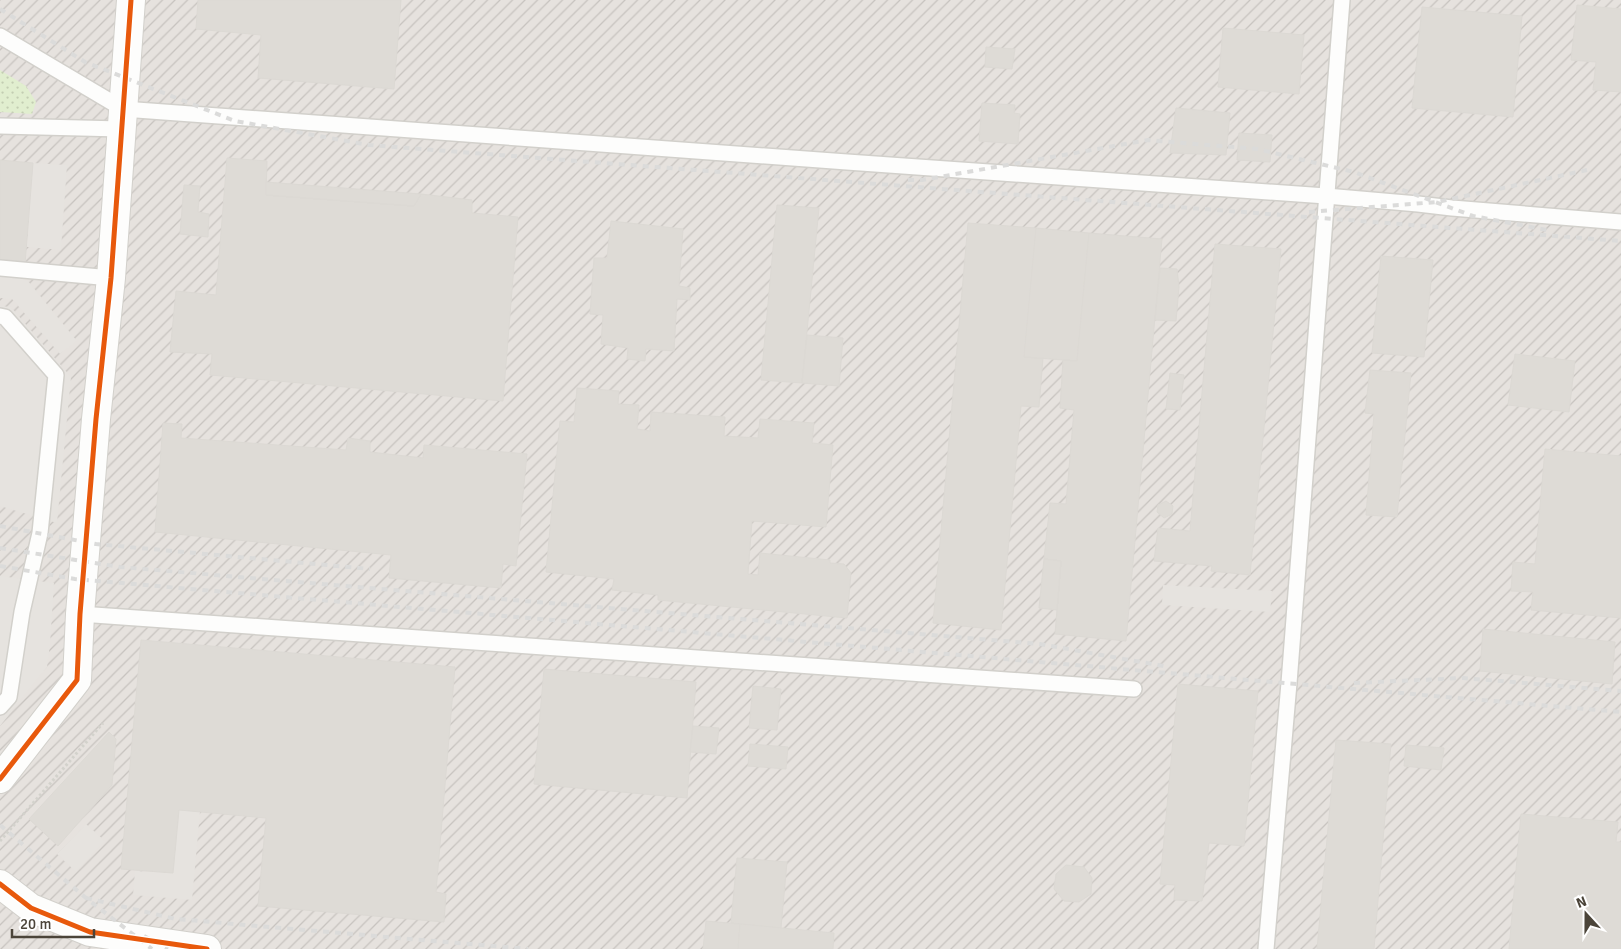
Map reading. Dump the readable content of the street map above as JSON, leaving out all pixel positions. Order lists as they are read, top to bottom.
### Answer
{
  "scale_bar": "20 m",
  "north": "top"
}
